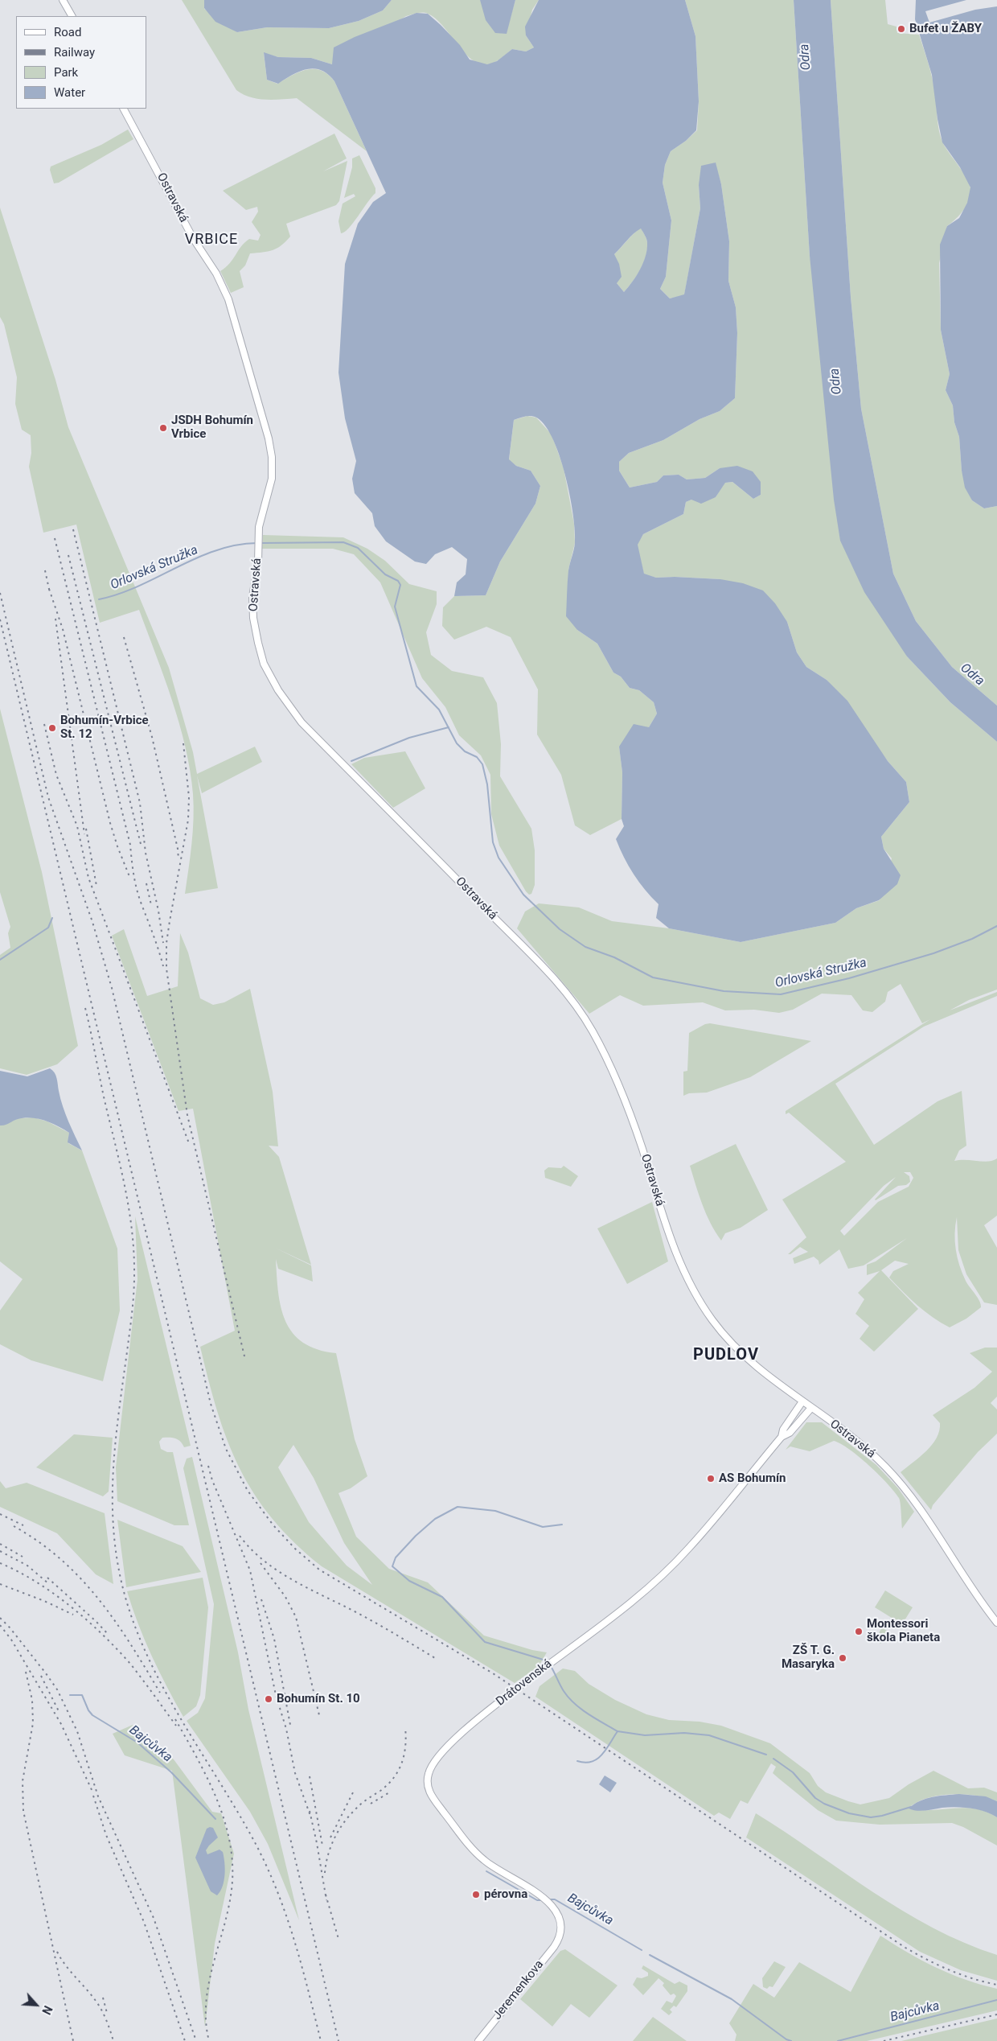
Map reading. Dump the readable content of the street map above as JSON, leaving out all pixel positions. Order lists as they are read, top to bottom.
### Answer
{
  "streets": {
    "main road": ["Ostravská", "Drátovenská", "Jeremenkova"]
  },
  "crossings": [
    ["Ostravská", "Drátovenská"],
    ["Drátovenská", "Jeremenkova"]
  ],
  "districts": ["VRBICE", "PUDLOV"],
  "water": ["Odra", "Orlovská Stružka", "Bajcůvka"],
  "places": [
    "Bufet u ŽABY",
    "JSDH Bohumín Vrbice",
    "Bohumín-Vrbice St. 12",
    "AS Bohumín",
    "Montessori škola Pianeta",
    "ZŠ T. G. Masaryka",
    "Bohumín St. 10",
    "pérovna"
  ],
  "legend": [
    "Road",
    "Railway",
    "Park",
    "Water"
  ],
  "north": "bottom right"
}
